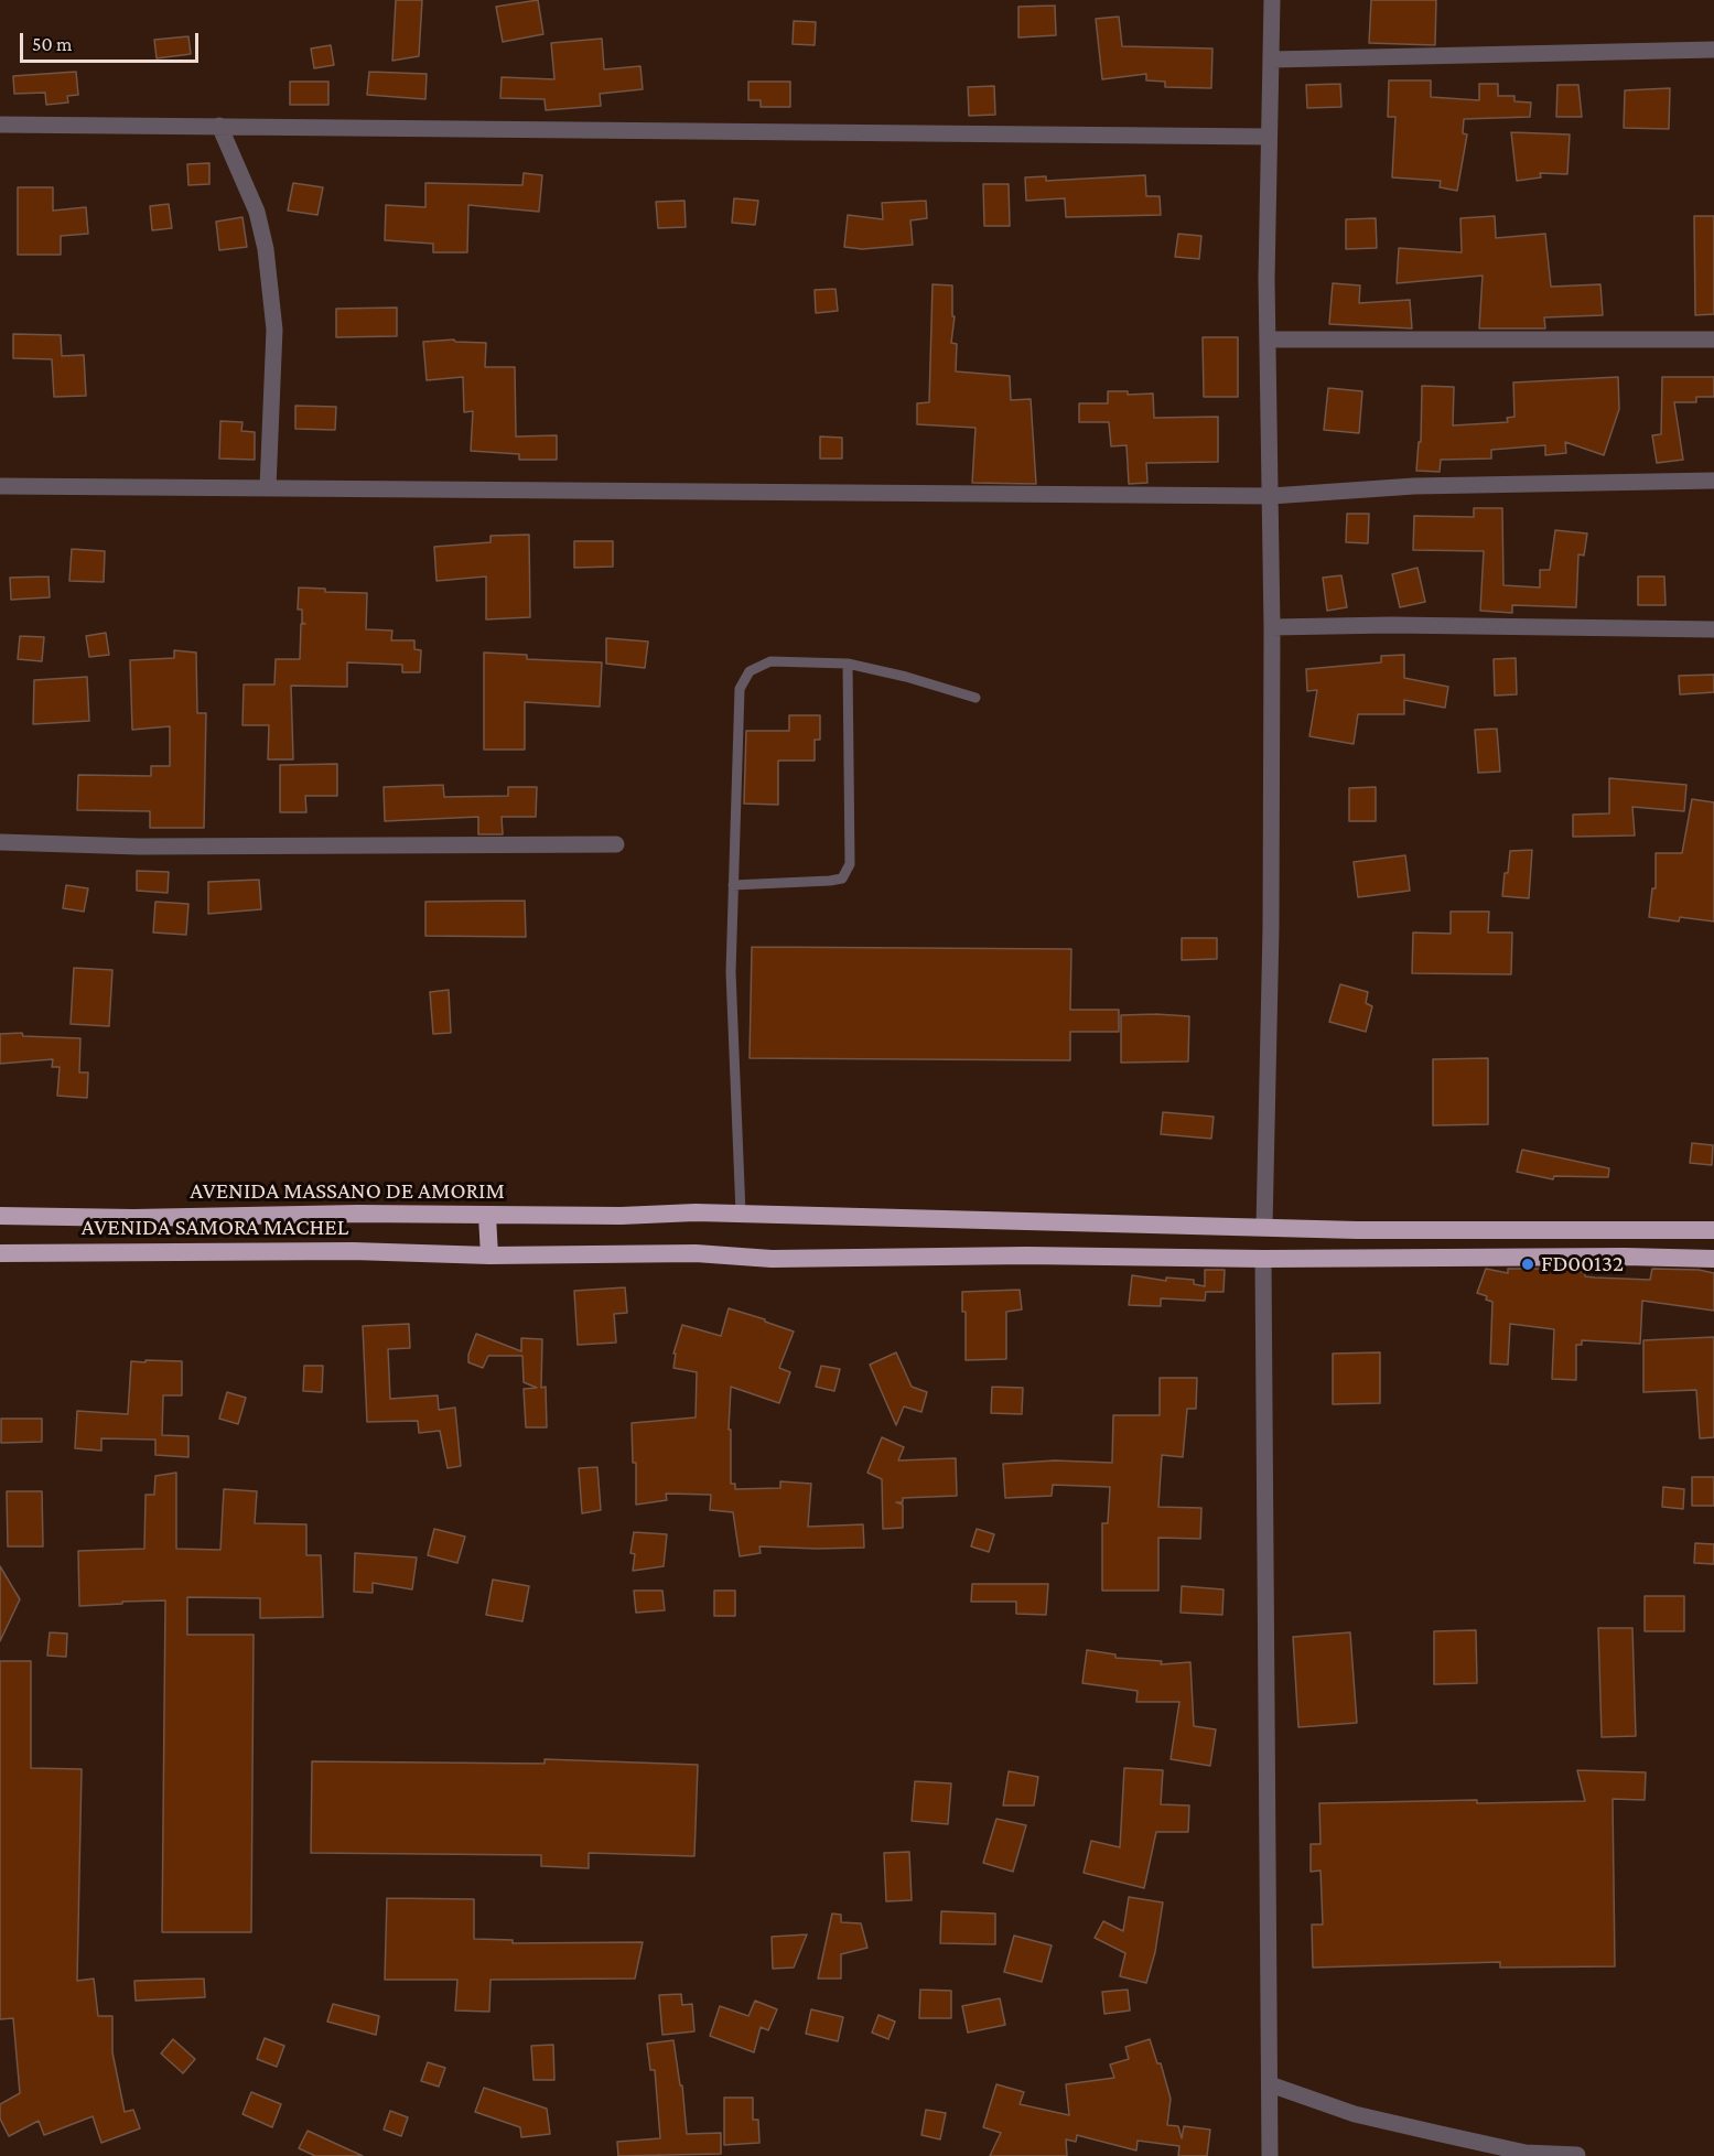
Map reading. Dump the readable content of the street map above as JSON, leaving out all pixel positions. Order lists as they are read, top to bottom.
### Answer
{
  "streets": {
    "highway": ["AVENIDA MASSANO DE AMORIM", "AVENIDA SAMORA MACHEL"]
  },
  "places": ["FD00132"],
  "scale_bar": "50 m"
}
